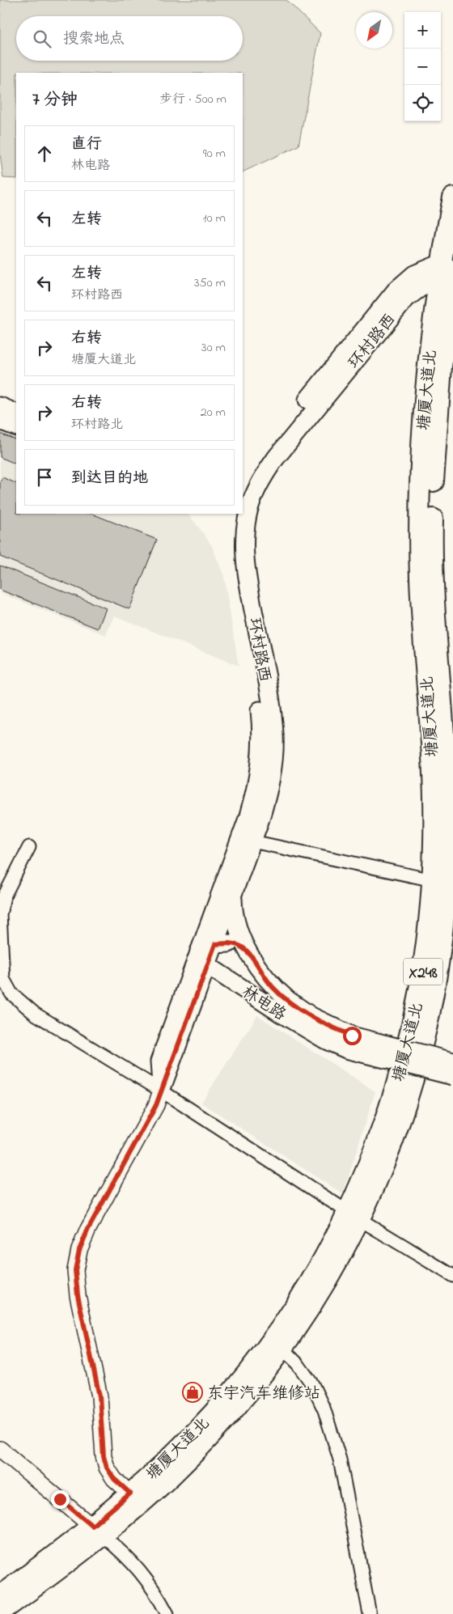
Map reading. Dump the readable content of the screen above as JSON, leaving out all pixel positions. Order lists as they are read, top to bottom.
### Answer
{
  "streets": {
    "main road": [
      "环村路西",
      "塘厦大道北",
      "X248",
      "林电路"
    ]
  },
  "crossings": [
    ["环村路西", "塘厦大道北"],
    ["环村路西", "林电路"]
  ],
  "places": {
    "shop": ["东宇汽车维修站"]
  },
  "north": "bottom left",
  "page": {
    "map_buttons": ["+", "−"],
    "search": "搜索地点",
    "heading": ["7 分钟", "步行 · 500 m"],
    "list": [
      ["直行", "林电路", "90 m"],
      ["左转", "10 m"],
      ["左转", "环村路西", "350 m"],
      ["右转", "塘厦大道北", "30 m"],
      ["右转", "环村路北", "20 m"],
      "到达目的地"
    ]
  }
}
